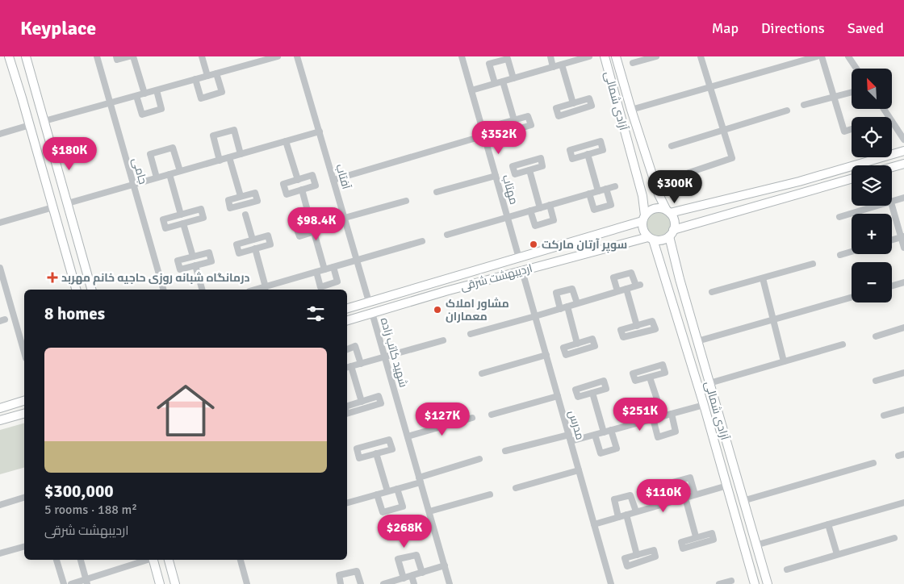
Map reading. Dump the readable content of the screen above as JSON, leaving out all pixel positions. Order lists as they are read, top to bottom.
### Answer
{
  "streets": {
    "main road": ["آزادی شمالی", "اردیبهشت شرقی"],
    "street": [
      "جامی",
      "آفتاب",
      "مهتاب",
      "شهید کاتب زاده",
      "مدرس"
    ]
  },
  "crossings": [
    ["آزادی شمالی", "اردیبهشت شرقی"],
    ["آفتاب", "اردیبهشت شرقی"],
    ["مهتاب", "اردیبهشت شرقی"],
    ["اردیبهشت شرقی", "شهید کاتب زاده"],
    ["اردیبهشت شرقی", "مدرس"]
  ],
  "places": {
    "other": ["سوپر آرتان مارکت", "مشاور املاک معماران"],
    "health": ["درمانگاه شبانه‌ روزی حاجیه‌ خانم مهربد"]
  },
  "north": "top left",
  "page": {
    "header": "Keyplace",
    "nav": ["Map", "Directions", "Saved"],
    "map_buttons": ["+", "−"],
    "price": [
      "$352K",
      "$180K",
      "$300K",
      "$98.4K",
      "$251K",
      "$127K",
      "$110K",
      "$268K"
    ],
    "heading": "8 homes",
    "list": [
      {
        "name": "$300,000",
        "note": "5 rooms · 188 m² · اردیبهشت شرقی"
      }
    ]
  }
}
